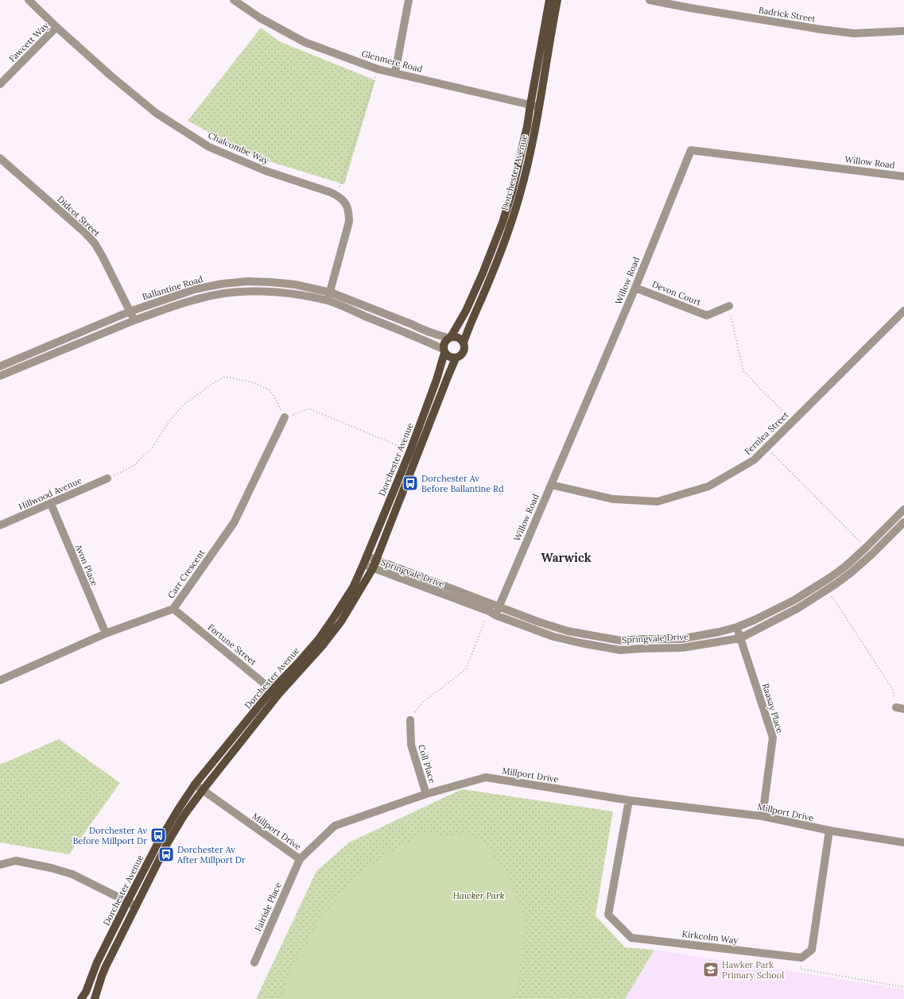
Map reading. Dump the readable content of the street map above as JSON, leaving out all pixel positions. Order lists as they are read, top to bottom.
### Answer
{
  "streets": {
    "main road": ["Dorchester Avenue"],
    "street": [
      "Badrick Street",
      "Fawcett Way",
      "Glenmere Road",
      "Chalcombe Way",
      "Willow Road",
      "Didcot Street",
      "Ballantine Road",
      "Devon Court",
      "Fernlea Street",
      "Hillwood Avenue",
      "Avon Place",
      "Springvale Drive",
      "Carr Crescent",
      "Fortune Street",
      "Raasay Place",
      "Coll Place",
      "Millport Drive",
      "Fairisle Place",
      "Kirkcolm Way"
    ]
  },
  "crossings": [
    ["Fawcett Way", "Chalcombe Way"],
    ["Glenmere Road", "Dorchester Avenue"],
    ["Chalcombe Way", "Ballantine Road"],
    ["Willow Road", "Devon Court"],
    ["Willow Road", "Fernlea Street"],
    ["Willow Road", "Springvale Drive"],
    ["Dorchester Avenue", "Ballantine Road"],
    ["Dorchester Avenue", "Springvale Drive"],
    ["Dorchester Avenue", "Fortune Street"],
    ["Dorchester Avenue", "Millport Drive"],
    ["Didcot Street", "Ballantine Road"],
    ["Hillwood Avenue", "Avon Place"],
    ["Avon Place", "Carr Crescent"],
    ["Springvale Drive", "Raasay Place"],
    ["Carr Crescent", "Fortune Street"],
    ["Raasay Place", "Millport Drive"],
    ["Coll Place", "Millport Drive"],
    ["Millport Drive", "Fairisle Place"],
    ["Millport Drive", "Kirkcolm Way"]
  ],
  "districts": ["Warwick"],
  "parks": ["Hawker Park"],
  "places": {
    "bus stop": ["Dorchester Av Before Ballantine Rd", "Dorchester Av Before Millport Dr", "Dorchester Av After Millport Dr"],
    "school or university": ["Hawker Park Primary School"]
  }
}
